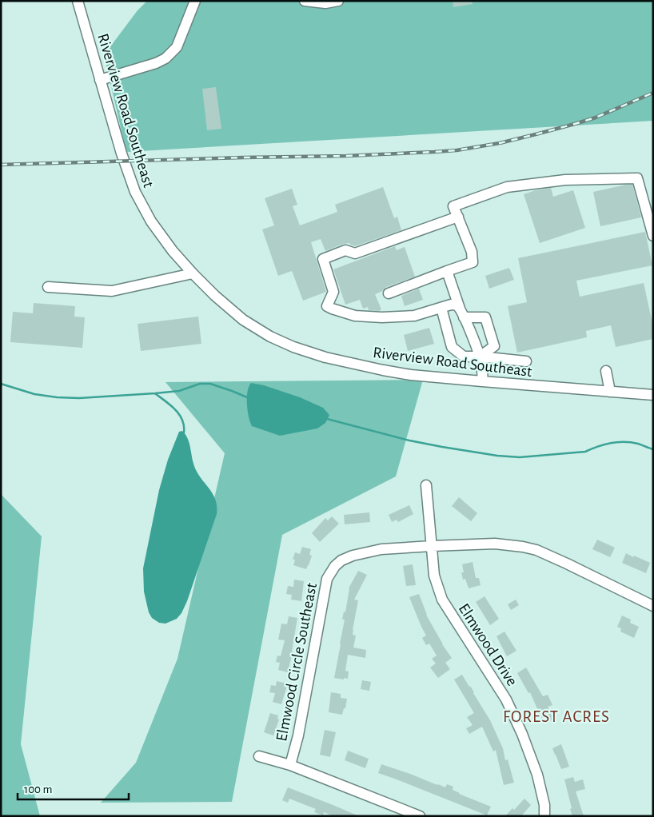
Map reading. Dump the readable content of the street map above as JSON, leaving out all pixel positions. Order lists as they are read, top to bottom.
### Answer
{
  "streets": {
    "street": ["Riverview Road Southeast", "Elmwood Drive", "Elmwood Circle Southeast"]
  },
  "crossings": [
    ["Elmwood Drive", "Elmwood Circle Southeast"]
  ],
  "districts": ["FOREST ACRES"],
  "scale_bar": "100 m"
}
